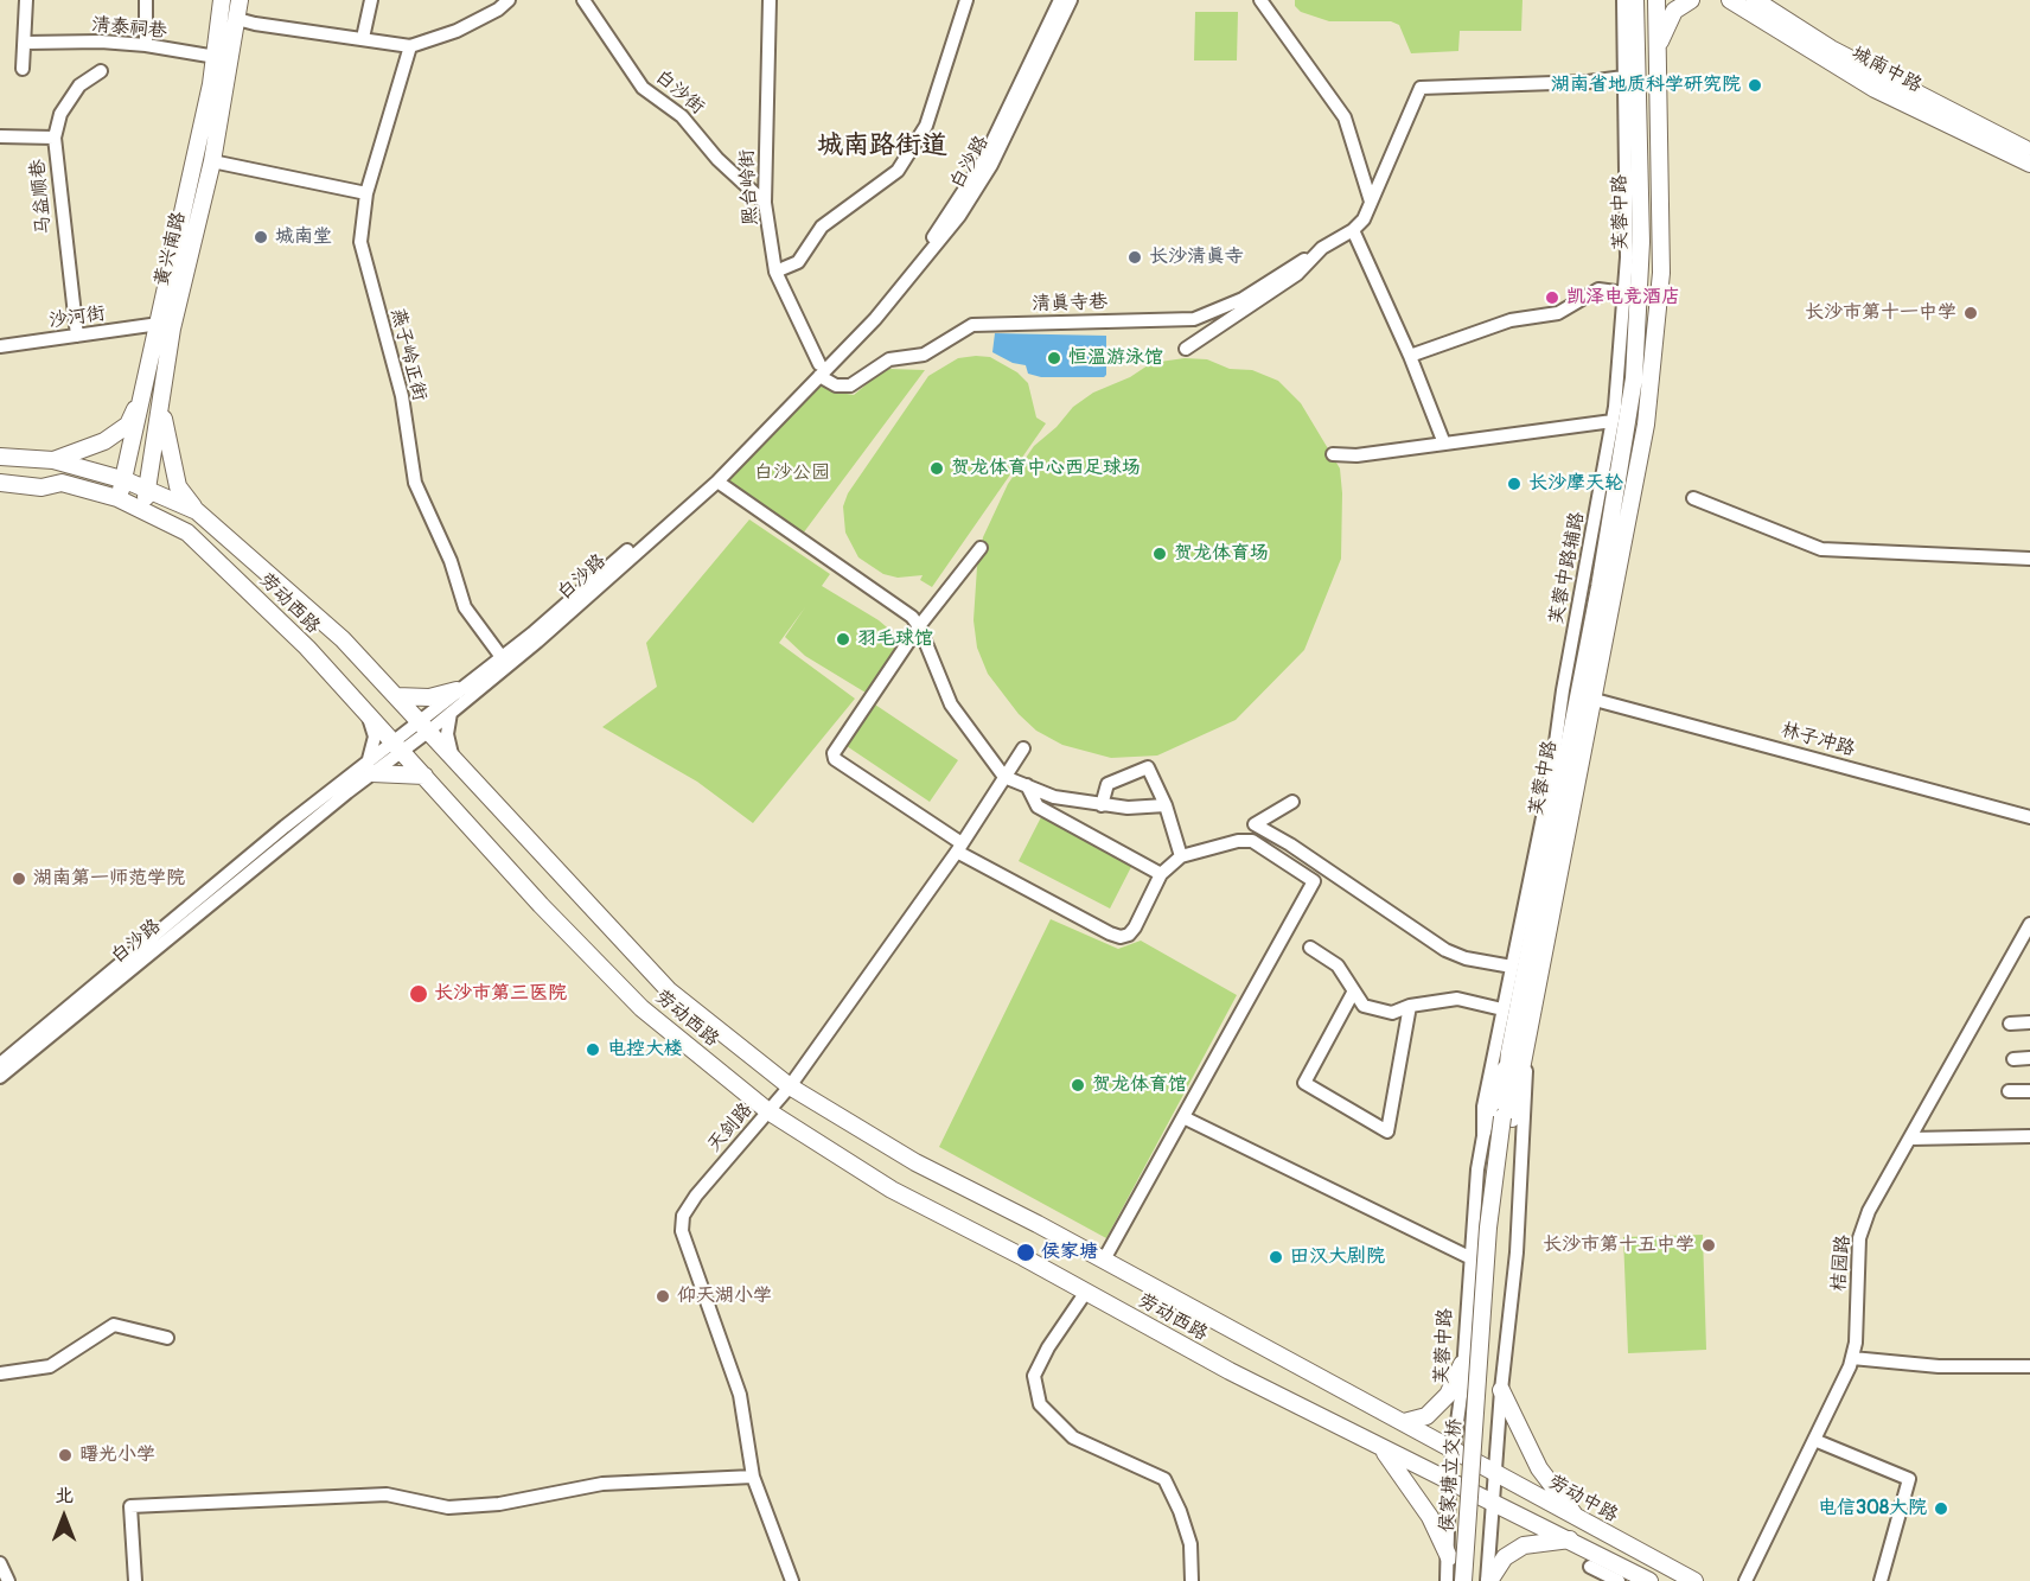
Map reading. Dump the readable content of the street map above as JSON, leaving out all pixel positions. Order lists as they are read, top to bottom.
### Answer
{
  "streets": {
    "main road": [
      "城南中路",
      "芙蓉中路",
      "黄兴南路",
      "劳动西路",
      "侯家塘立交桥",
      "劳动中路"
    ],
    "street": [
      "清泰祠巷",
      "白沙街",
      "白沙路",
      "熙台岭街",
      "马益顺巷",
      "清真寺巷",
      "沙河街",
      "燕子岭正街",
      "芙蓉中路辅路",
      "林子冲路",
      "天剑路",
      "桔园路"
    ]
  },
  "crossings": [
    ["清泰祠巷", "黄兴南路"],
    ["白沙街", "熙台岭街"],
    ["白沙路", "熙台岭街"],
    ["白沙路", "清真寺巷"],
    ["白沙路", "燕子岭正街"],
    ["白沙路", "劳动西路"],
    ["熙台岭街", "清真寺巷"],
    ["马益顺巷", "沙河街"],
    ["芙蓉中路", "芙蓉中路辅路"],
    ["芙蓉中路", "劳动西路"],
    ["芙蓉中路", "林子冲路"],
    ["芙蓉中路", "劳动中路"],
    ["黄兴南路", "沙河街"],
    ["黄兴南路", "劳动西路"],
    ["劳动西路", "天剑路"],
    ["劳动西路", "劳动中路"]
  ],
  "districts": ["城南路街道"],
  "parks": ["白沙公园"],
  "places": [
    "湖南省地质科学研究院",
    "城南堂",
    "长沙清真寺",
    "凯泽电竞酒店",
    "长沙市第十一中学",
    "恒温游泳馆",
    "贺龙体育中心西足球场",
    "长沙摩天轮",
    "贺龙体育场",
    "羽毛球馆",
    "湖南第一师范学院",
    "长沙市第三医院",
    "电控大楼",
    "贺龙体育馆",
    "长沙市第十五中学",
    "侯家塘",
    "田汉大剧院",
    "仰天湖小学",
    "曙光小学",
    "电信308大院"
  ],
  "north": "top"
}
